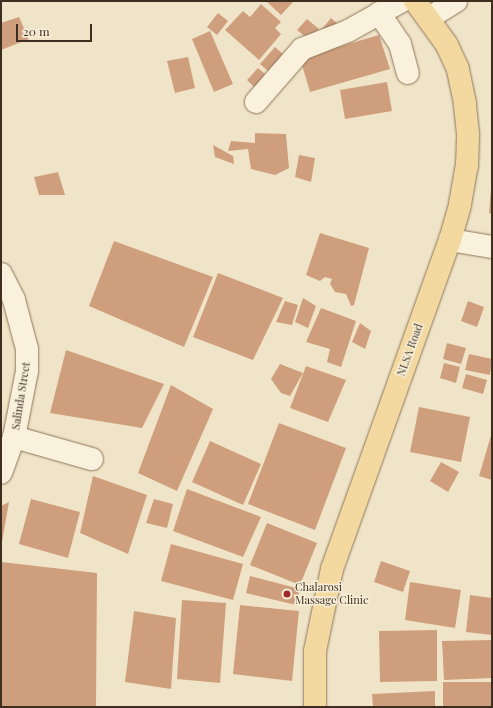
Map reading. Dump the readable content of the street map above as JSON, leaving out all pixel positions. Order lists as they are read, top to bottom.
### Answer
{
  "streets": {
    "main road": ["NLSA Road"],
    "street": ["Salinda Street"]
  },
  "places": ["Chalarosi Massage Clinic"],
  "scale_bar": "20 m"
}
